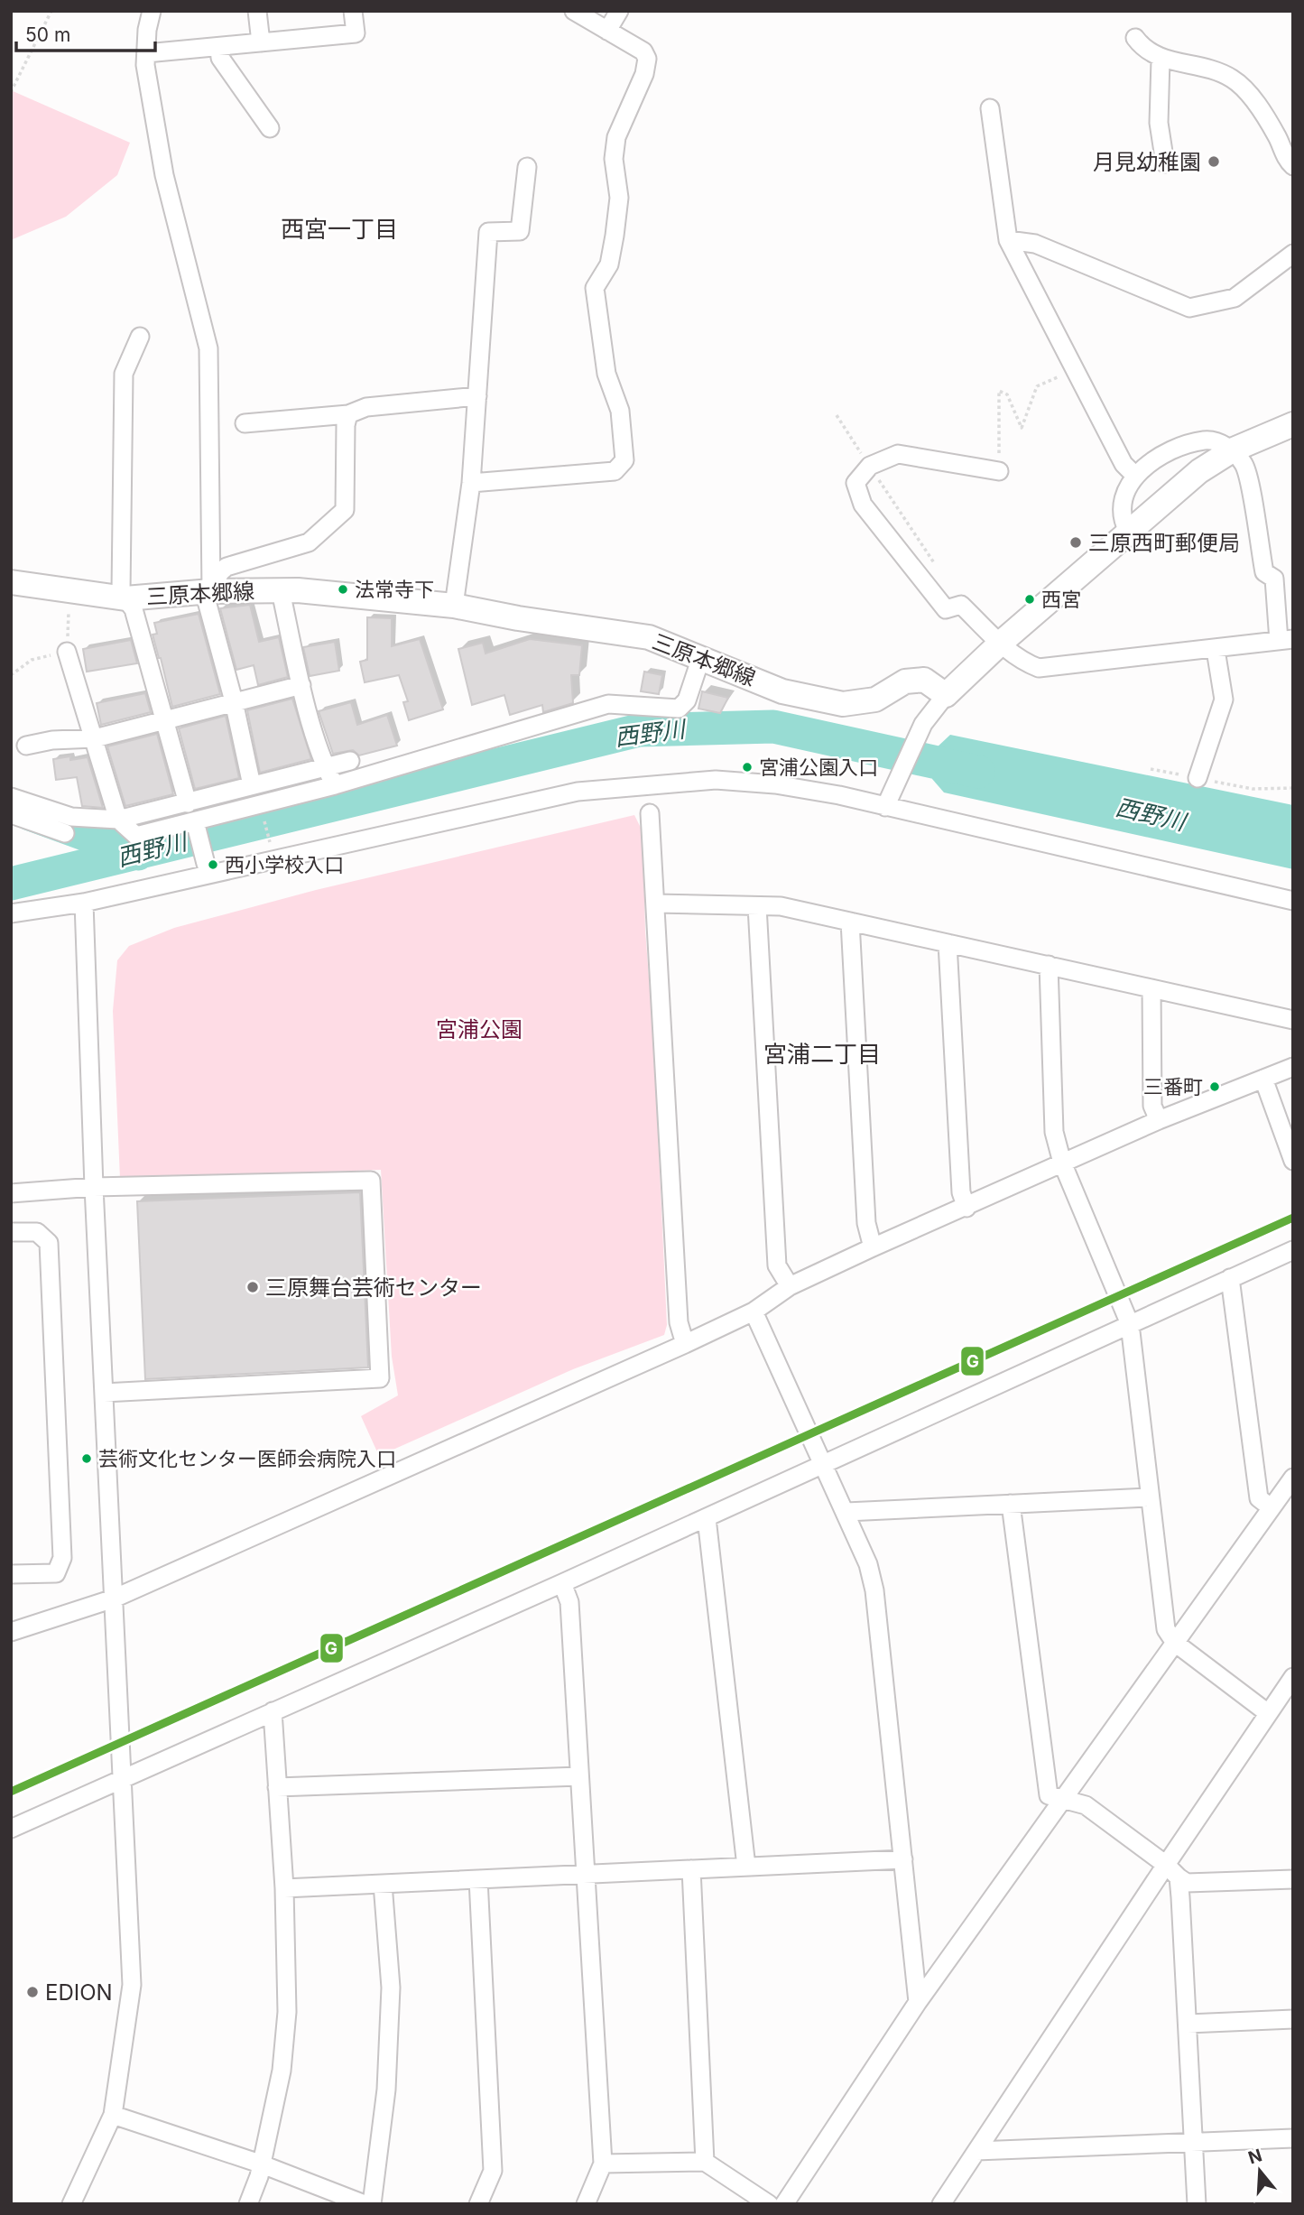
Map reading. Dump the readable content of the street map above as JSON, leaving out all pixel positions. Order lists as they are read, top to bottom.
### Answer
{
  "streets": {
    "main road": ["三原本郷線"]
  },
  "districts": ["西宮一丁目", "宮浦二丁目"],
  "water": ["西野川"],
  "parks": ["宮浦公園"],
  "places": [
    "月見幼稚園",
    "三原西町郵便局",
    "法常寺下",
    "西宮",
    "宮浦公園入口",
    "西小学校入口",
    "三番町",
    "三原舞台芸術センター",
    "芸術文化センター医師会病院入口",
    "EDION"
  ],
  "lines": ["transit line G"],
  "scale_bar": "50 m",
  "north": "top"
}
